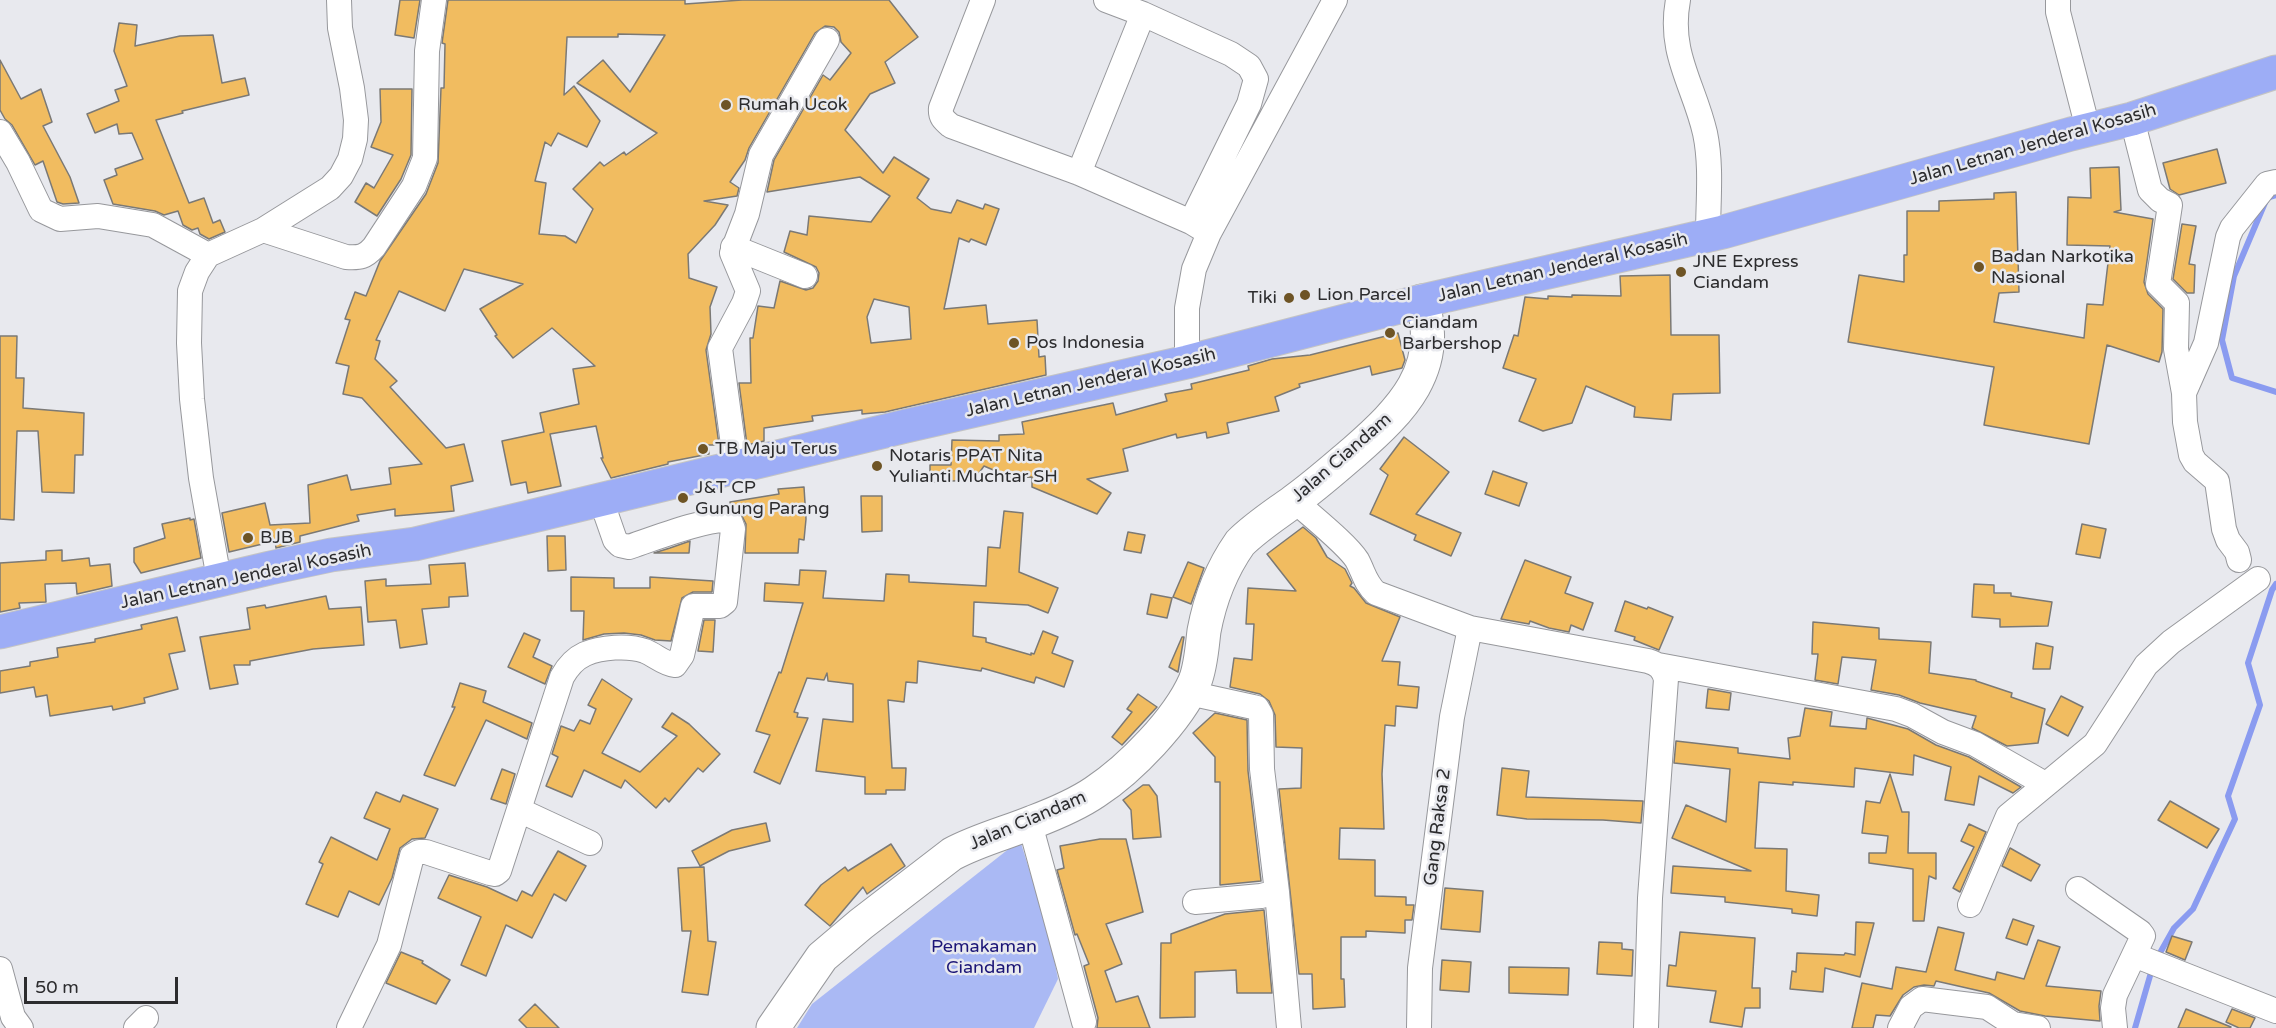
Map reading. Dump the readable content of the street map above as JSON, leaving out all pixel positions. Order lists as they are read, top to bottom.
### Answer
{
  "streets": {
    "highway": ["Jalan Letnan Jenderal Kosasih"],
    "street": ["Jalan Ciandam", "Gang Raksa 2"]
  },
  "crossings": [
    ["Jalan Letnan Jenderal Kosasih", "Jalan Ciandam"]
  ],
  "parks": ["Pemakaman Ciandam"],
  "places": [
    "Rumah Ucok",
    "Badan Narkotika Nasional",
    "JNE Express Ciandam",
    "Lion Parcel",
    "Tiki",
    "Ciandam Barbershop",
    "Pos Indonesia",
    "TB Maju Terus",
    "Notaris PPAT Nita Yulianti Muchtar SH",
    "J&T CP Gunung Parang",
    "BJB"
  ],
  "scale_bar": "50 m"
}
